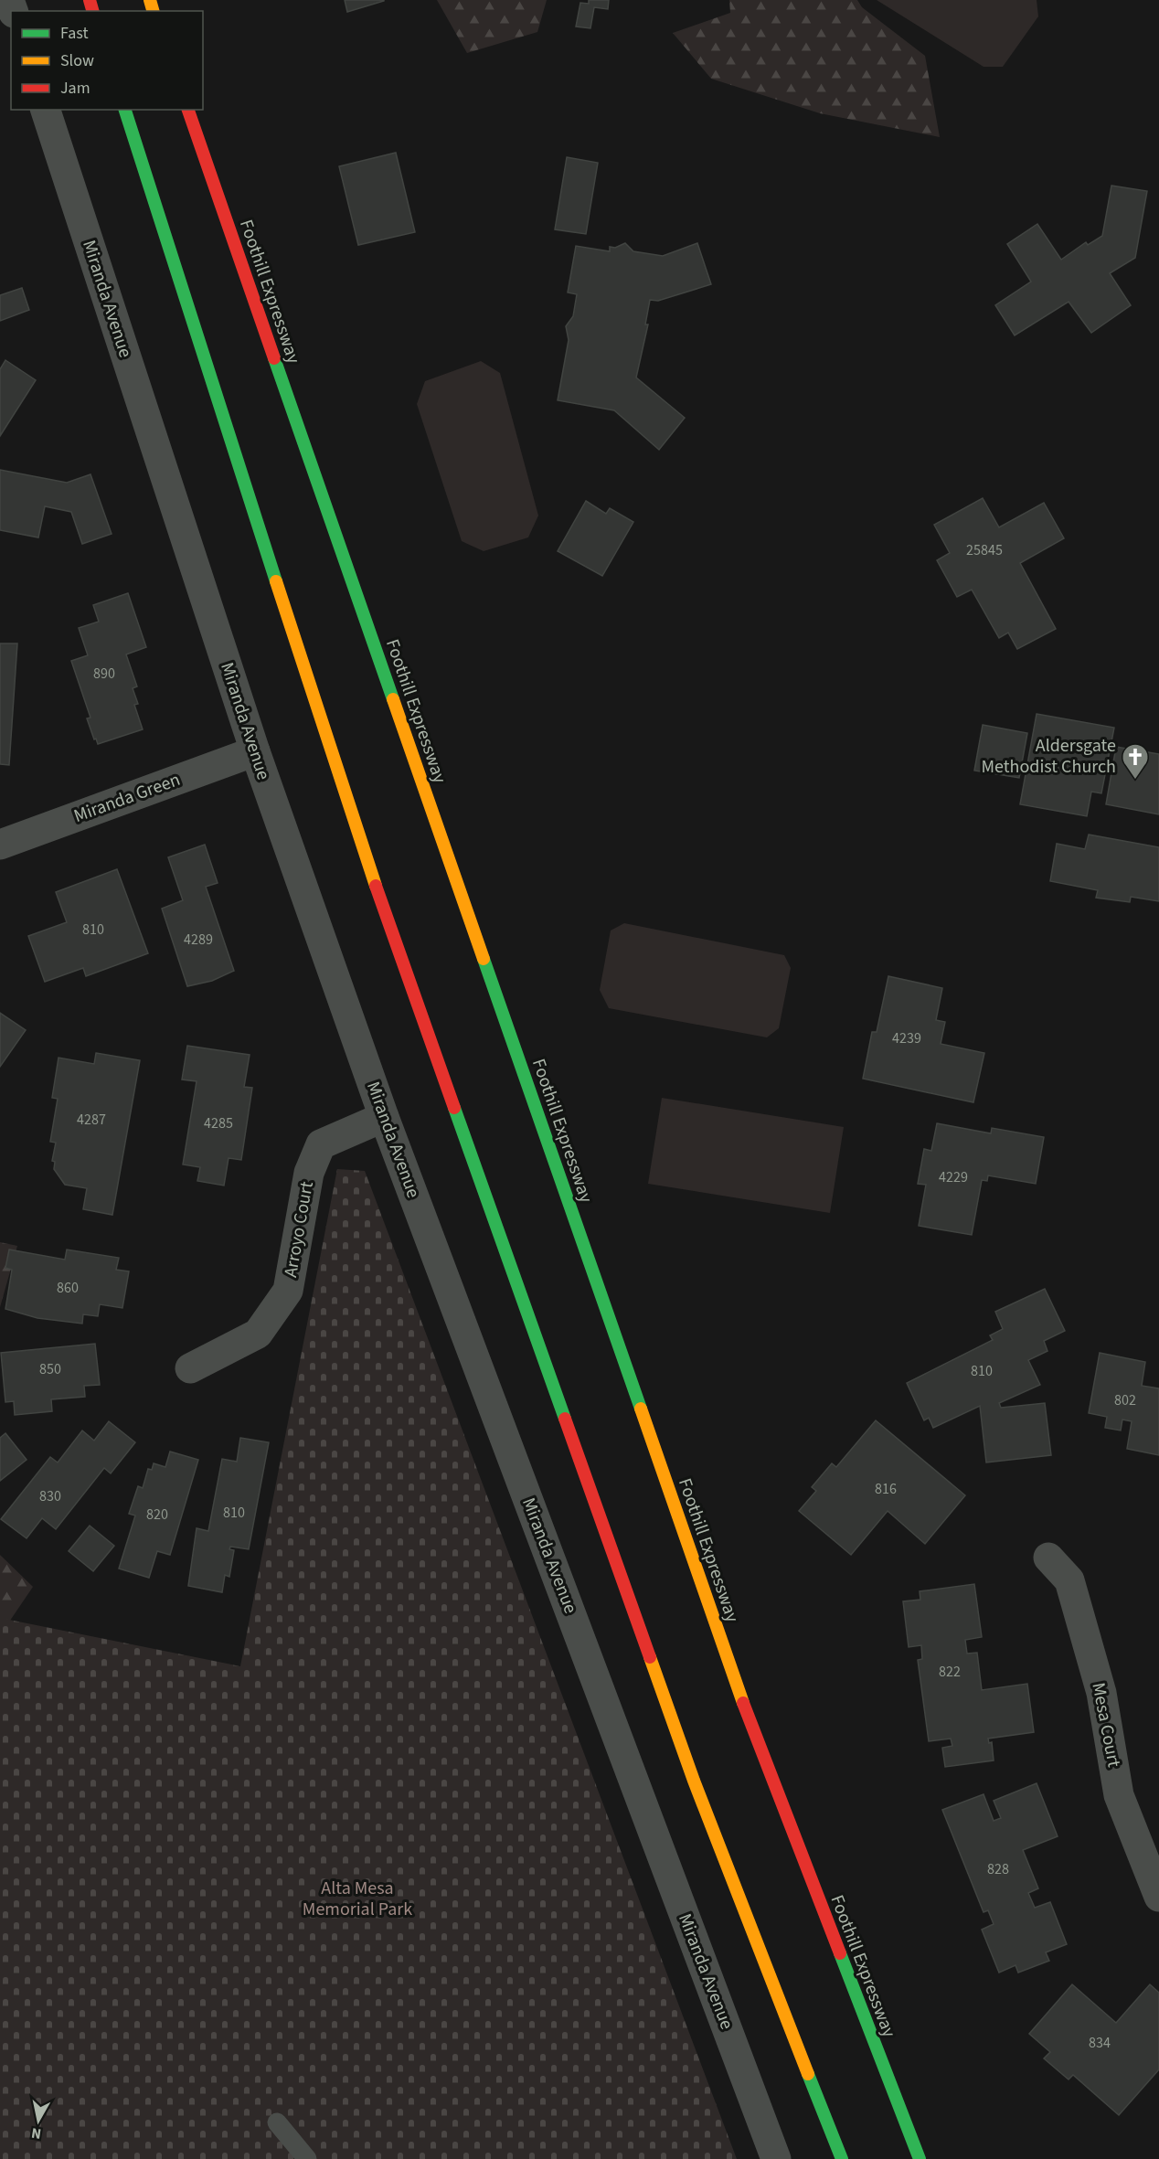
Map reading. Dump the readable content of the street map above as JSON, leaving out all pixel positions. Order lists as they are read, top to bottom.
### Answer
{
  "streets": {
    "highway": ["Foothill Expressway"],
    "street": [
      "Miranda Avenue",
      "Miranda Green",
      "Arroyo Court",
      "Mesa Court"
    ]
  },
  "crossings": [
    ["Miranda Avenue", "Miranda Green"],
    ["Miranda Avenue", "Arroyo Court"]
  ],
  "parks": ["Alta Mesa Memorial Park"],
  "places": {
    "church": ["Aldersgate Methodist Church"]
  },
  "house_numbers": [
    "25845",
    "890",
    "810",
    "4289",
    "4239",
    "4287",
    "4285",
    "4229",
    "860",
    "850",
    "810",
    "802",
    "816",
    "830",
    "810",
    "820",
    "822",
    "828",
    "834"
  ],
  "legend": ["Fast", "Slow", "Jam"],
  "north": "bottom"
}
